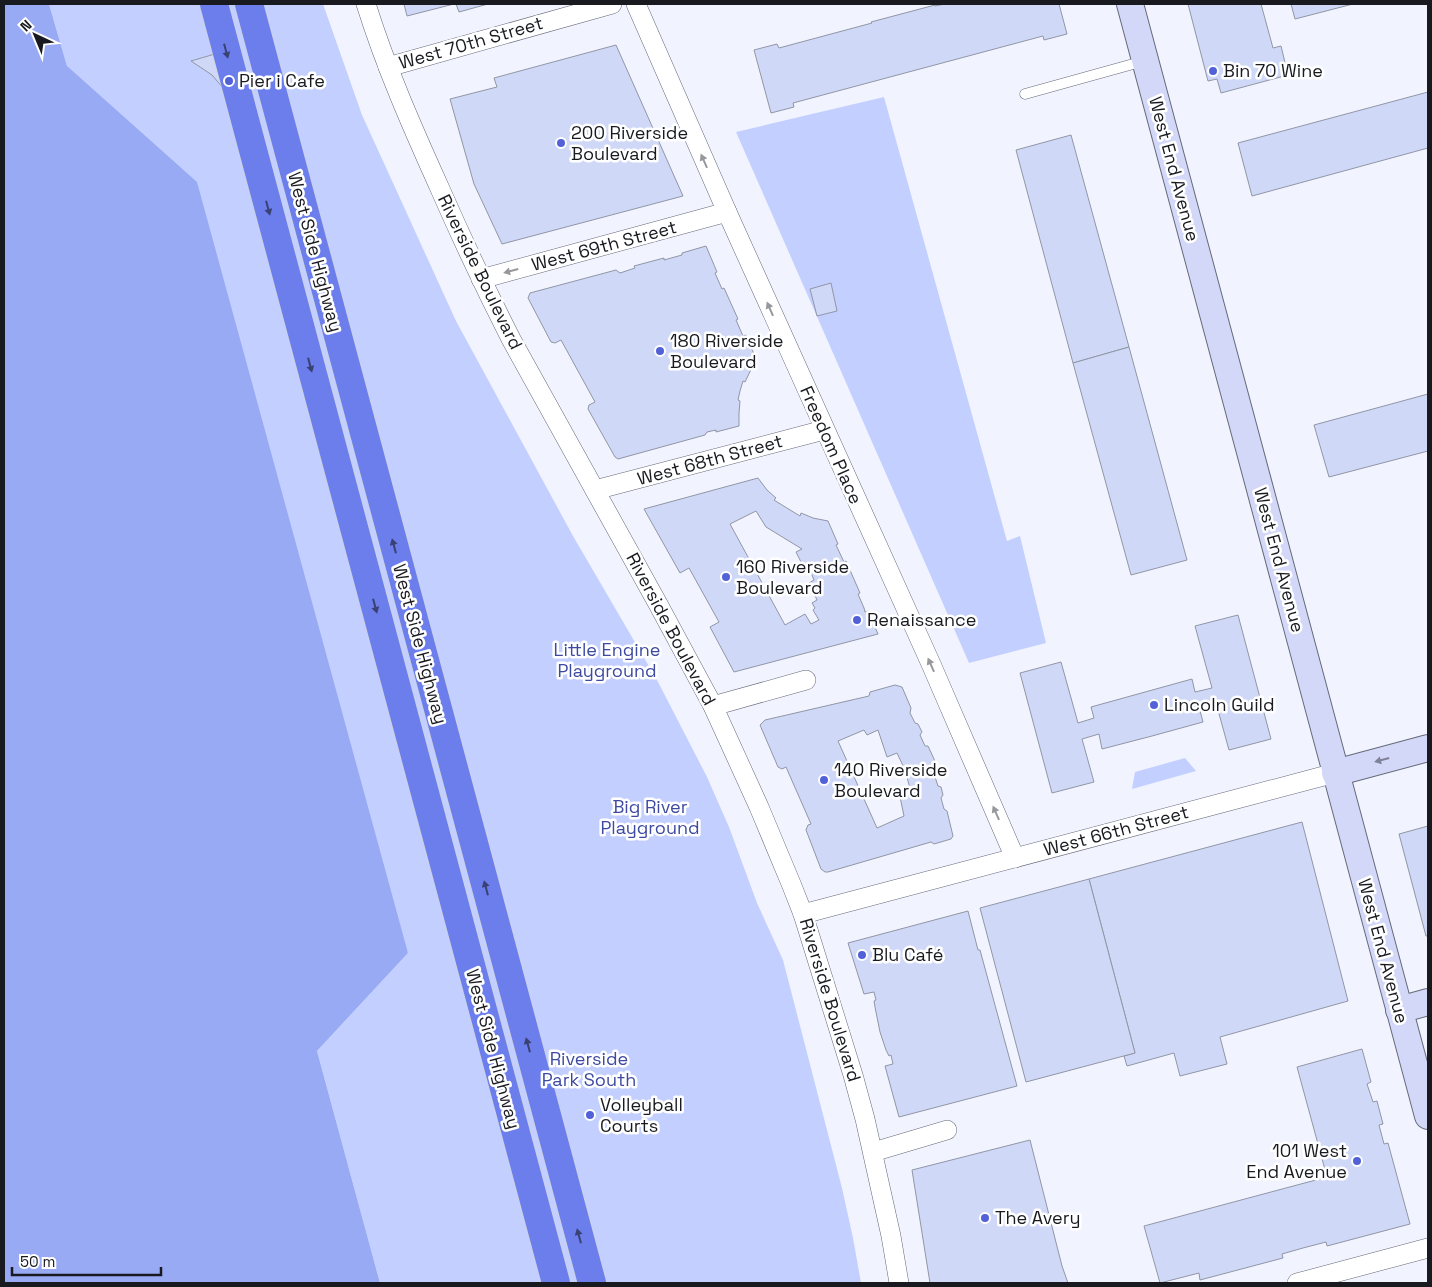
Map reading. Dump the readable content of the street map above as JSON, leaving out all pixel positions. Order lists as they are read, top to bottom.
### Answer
{
  "streets": {
    "highway": ["West Side Highway"],
    "main road": ["West End Avenue", "West 66th Street"],
    "street": [
      "West 70th Street",
      "West 69th Street",
      "Riverside Boulevard",
      "Freedom Place",
      "West 68th Street"
    ]
  },
  "crossings": [
    ["West 70th Street", "Riverside Boulevard"],
    ["West End Avenue", "West 66th Street"],
    ["West 69th Street", "Riverside Boulevard"],
    ["West 69th Street", "Freedom Place"],
    ["Riverside Boulevard", "West 68th Street"],
    ["Riverside Boulevard", "West 66th Street"],
    ["Freedom Place", "West 68th Street"],
    ["Freedom Place", "West 66th Street"]
  ],
  "one_way": ["West 69th Street", "Freedom Place"],
  "parks": ["Little Engine Playground", "Big River Playground", "Riverside Park South"],
  "places": [
    "Bin 70 Wine",
    "Pier i Cafe",
    "200 Riverside Boulevard",
    "180 Riverside Boulevard",
    "160 Riverside Boulevard",
    "Renaissance",
    "Lincoln Guild",
    "140 Riverside Boulevard",
    "Blu Café",
    "Volleyball Courts",
    "101 West End Avenue",
    "The Avery"
  ],
  "scale_bar": "50 m",
  "north": "top left"
}
